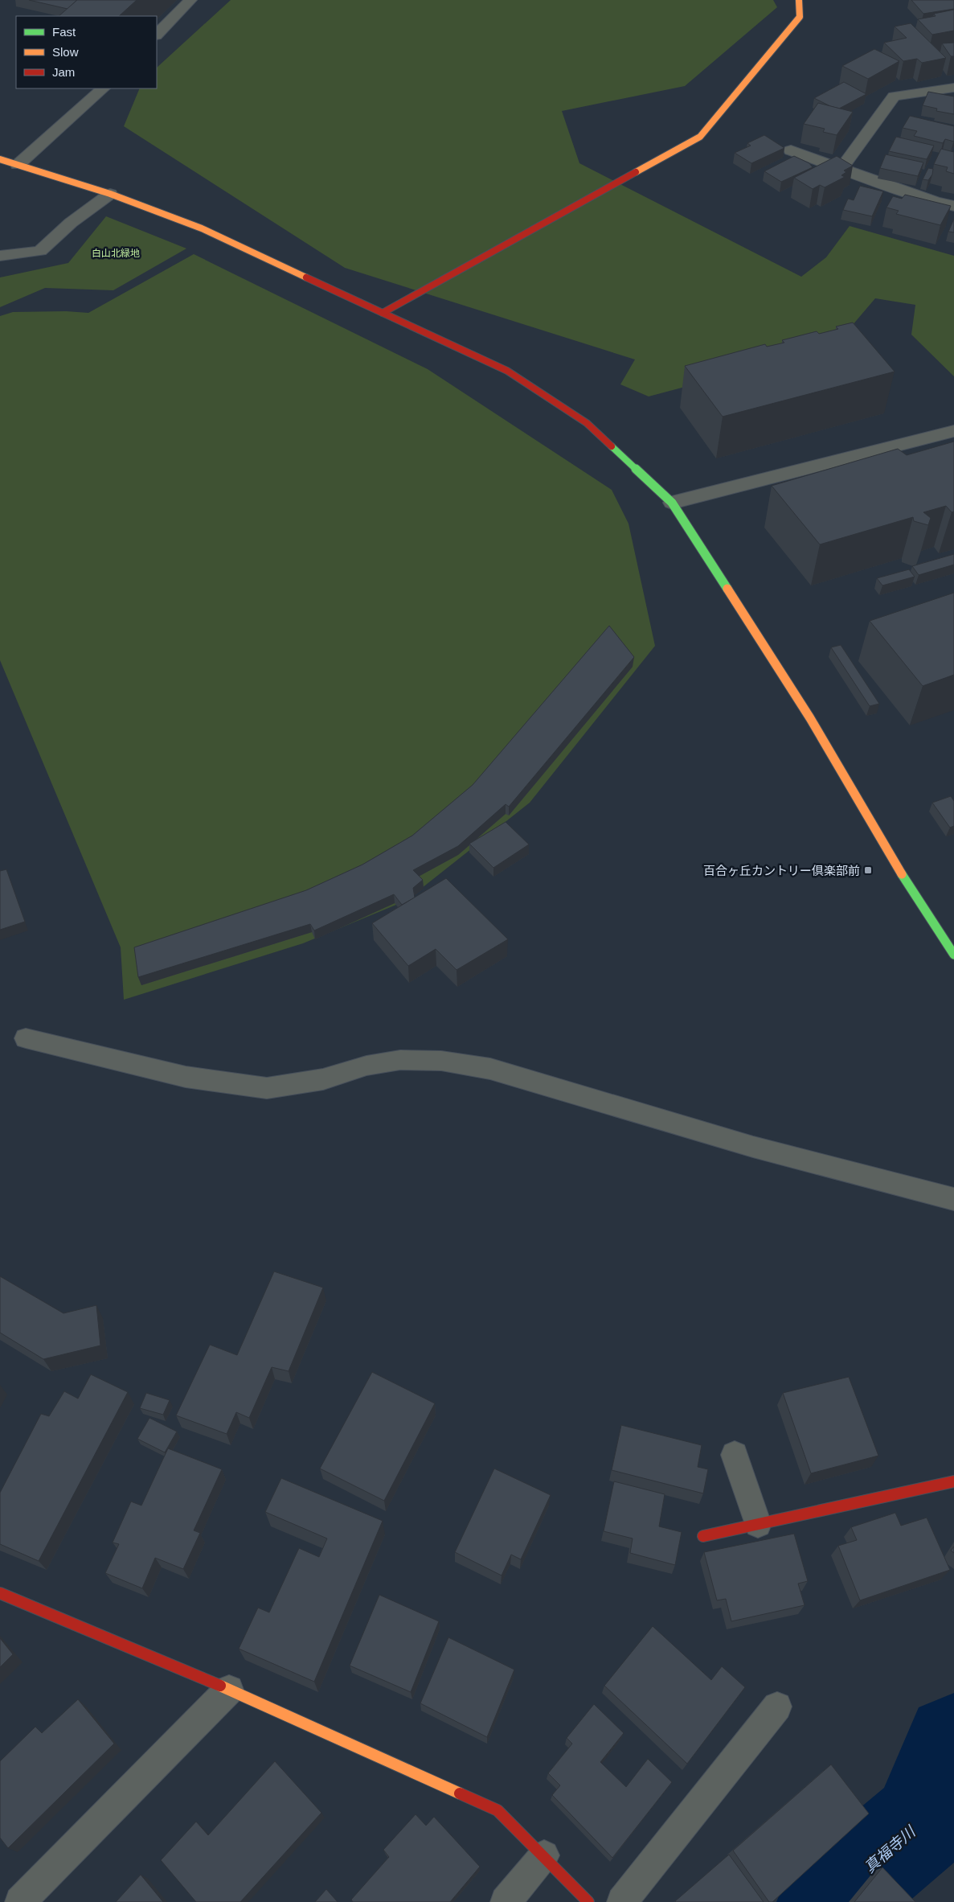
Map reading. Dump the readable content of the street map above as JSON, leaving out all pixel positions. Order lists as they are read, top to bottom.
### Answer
{
  "water": ["真福寺川"],
  "parks": ["白山北緑地"],
  "places": {
    "transit": ["百合ヶ丘カントリー倶楽部前"]
  },
  "legend": ["Fast", "Slow", "Jam"]
}
